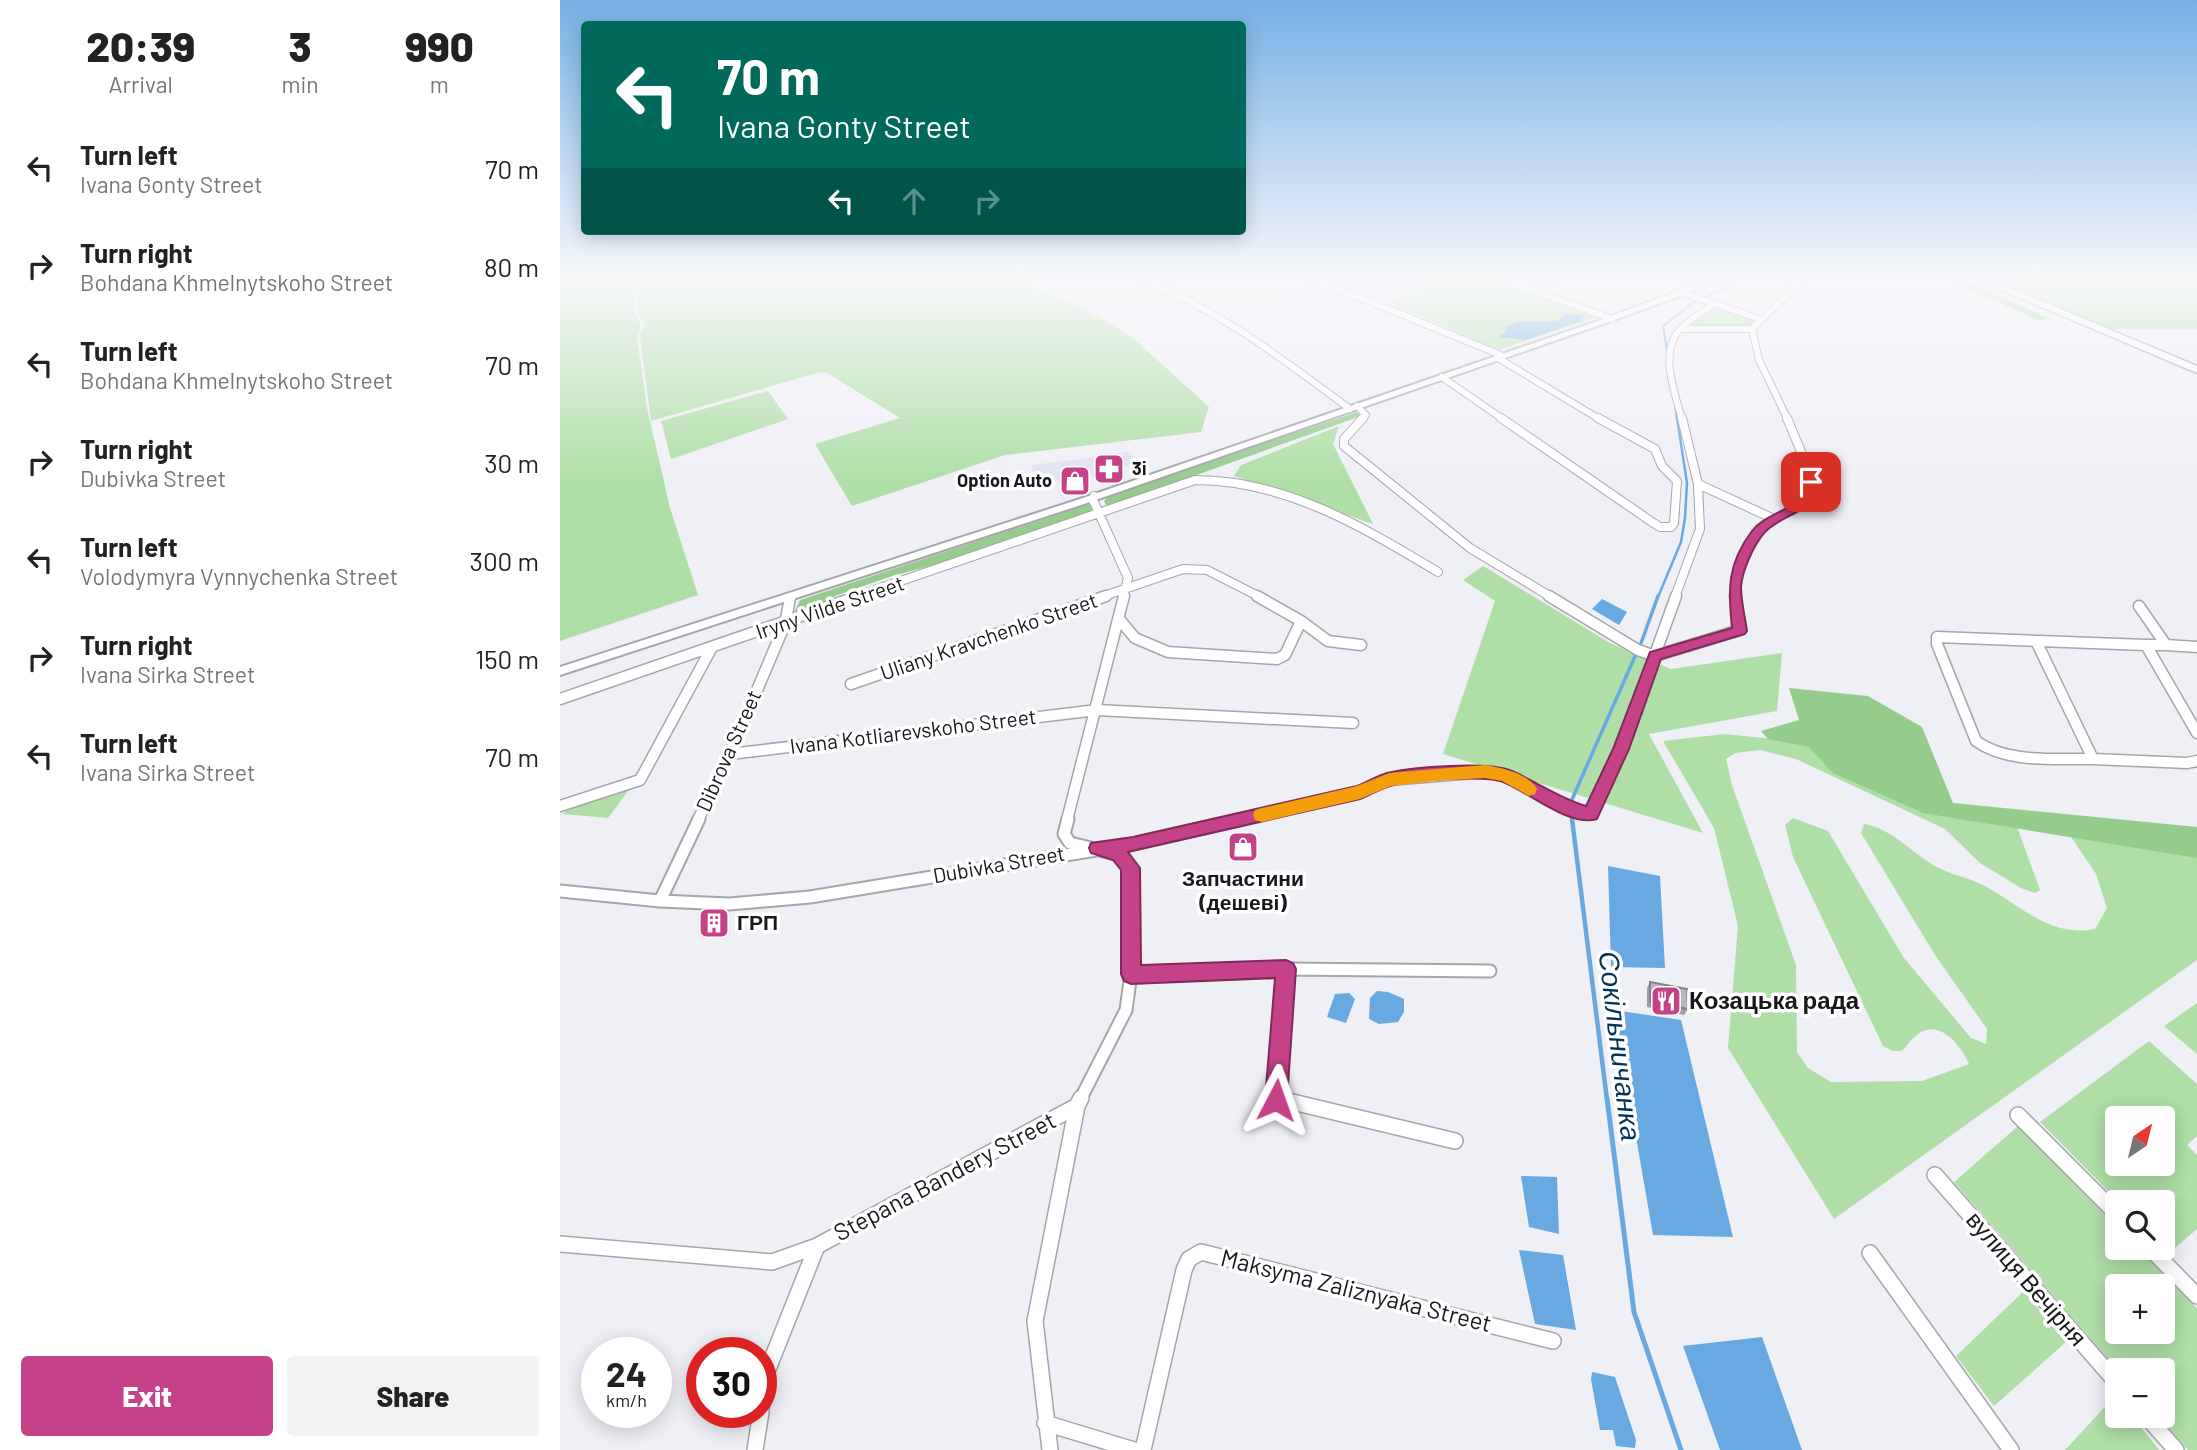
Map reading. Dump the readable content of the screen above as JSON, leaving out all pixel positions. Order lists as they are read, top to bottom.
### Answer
{
  "streets": {
    "street": [
      "Iryny Vilde Street",
      "Uliany Kravchenko Street",
      "Ivana Kotliarevskoho Street",
      "Dibrova Street",
      "Dubivka Street",
      "Stepana Bandery Street",
      "вулиця Вечірня",
      "Maksyma Zaliznyaka Street"
    ]
  },
  "crossings": [
    ["Iryny Vilde Street", "Dibrova Street"],
    ["Ivana Kotliarevskoho Street", "Dibrova Street"],
    ["Dibrova Street", "Dubivka Street"]
  ],
  "water": ["Сокільничанка"],
  "places": {
    "pharmacy": ["3і"],
    "shop": ["Option Auto", "Запчастини (дешеві)"],
    "building": ["ГРП"],
    "restaurant": ["Козацька рада"]
  },
  "north": "top right",
  "page": {
    "eta": [
      "20:39",
      "Arrival",
      "3",
      "min",
      "990",
      "m"
    ],
    "turn": ["70 m", "Ivana Gonty Street"],
    "list": [
      {
        "name": "Turn left",
        "note": "Ivana Gonty Street",
        "value": "70 m"
      },
      {
        "name": "Turn right",
        "note": "Bohdana Khmelnytskoho Street",
        "value": "80 m"
      },
      {
        "name": "Turn left",
        "note": "Bohdana Khmelnytskoho Street",
        "value": "70 m"
      },
      {
        "name": "Turn right",
        "note": "Dubivka Street",
        "value": "30 m"
      },
      {
        "name": "Turn left",
        "note": "Volodymyra Vynnychenka Street",
        "value": "300 m"
      },
      {
        "name": "Turn right",
        "note": "Ivana Sirka Street",
        "value": "150 m"
      },
      {
        "name": "Turn left",
        "note": "Ivana Sirka Street",
        "value": "70 m"
      }
    ],
    "map_buttons": ["+", "−"],
    "speed": "24 km/h",
    "limit": "30",
    "buttons": ["Exit", "Share"]
  }
}
